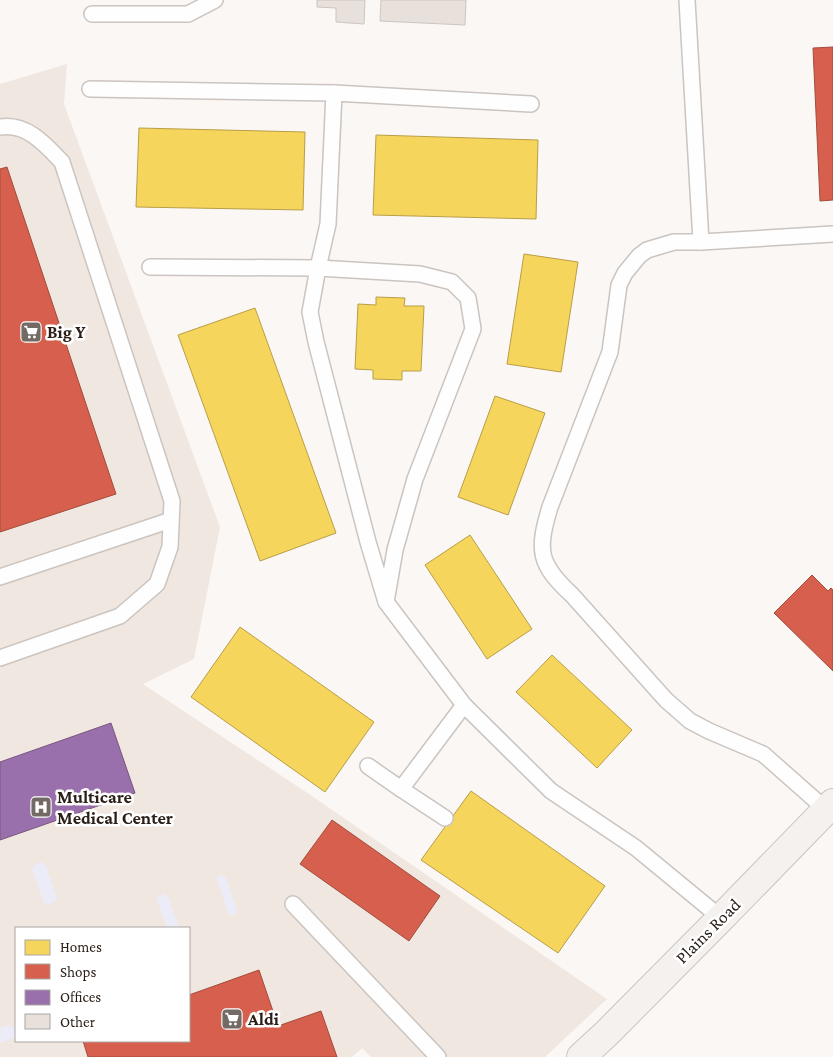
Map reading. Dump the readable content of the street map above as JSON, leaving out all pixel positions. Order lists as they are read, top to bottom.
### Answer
{
  "streets": {
    "main road": ["Plains Road"]
  },
  "places": {
    "supermarket": ["Big Y", "Aldi"],
    "hospital": ["Multicare Medical Center"]
  },
  "legend": [
    "Homes",
    "Shops",
    "Offices",
    "Other"
  ]
}
